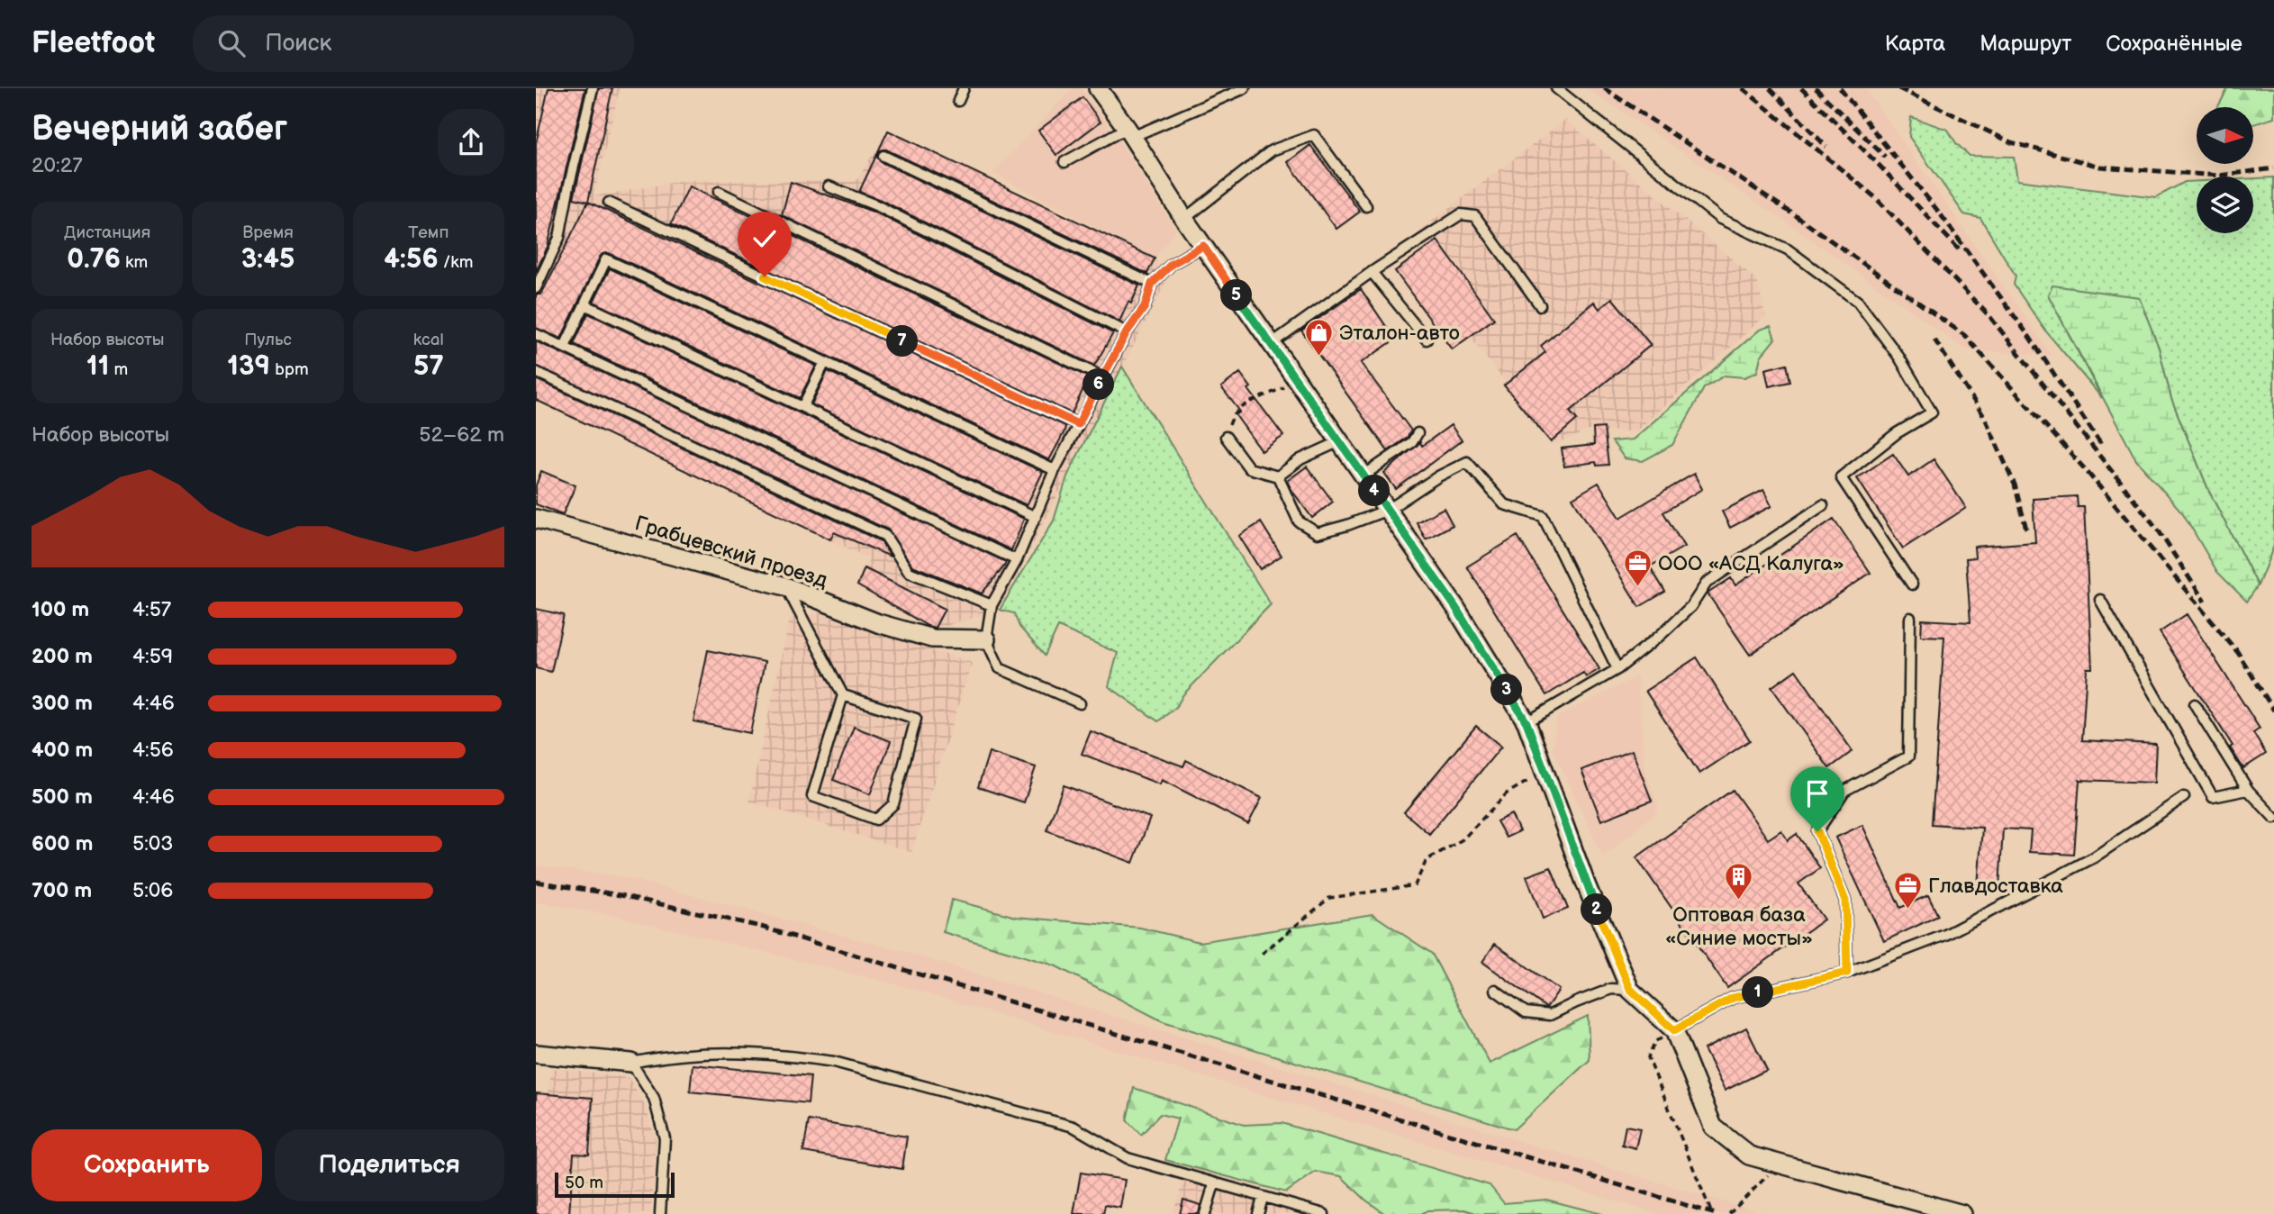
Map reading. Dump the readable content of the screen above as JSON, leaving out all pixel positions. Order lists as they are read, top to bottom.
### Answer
{
  "streets": {
    "street": ["Грабцевский проезд"]
  },
  "places": {
    "shop": ["Эталон-авто"],
    "office": ["ООО «АСД Калуга»", "Главдоставка"],
    "building": ["Оптовая база «Синие мосты»"]
  },
  "scale_bar": "50 m",
  "north": "right",
  "page": {
    "header": "Fleetfoot",
    "search": "Поиск",
    "nav": ["Карта", "Маршрут", "Сохранённые"],
    "heading": ["Вечерний забег", "20:27"],
    "stats": [
      ["Дистанция", "0.76 km"],
      ["Время", "3:45"],
      ["Темп", "4:56 /km"],
      ["Набор высоты", "11 m"],
      ["Пульс", "139 bpm"],
      ["kcal", "57"]
    ],
    "pins": [
      "5",
      "7",
      "6",
      "4",
      "3",
      "2",
      "1"
    ],
    "chart": ["Набор высоты", "52–62 m"],
    "list": [
      {
        "name": "100 m",
        "note": "4:57"
      },
      {
        "name": "200 m",
        "note": "4:59"
      },
      {
        "name": "300 m",
        "note": "4:46"
      },
      {
        "name": "400 m",
        "note": "4:56"
      },
      {
        "name": "500 m",
        "note": "4:46"
      },
      {
        "name": "600 m",
        "note": "5:03"
      },
      {
        "name": "700 m",
        "note": "5:06"
      }
    ],
    "buttons": ["Сохранить", "Поделиться"],
    "scale": "50 m"
  }
}
